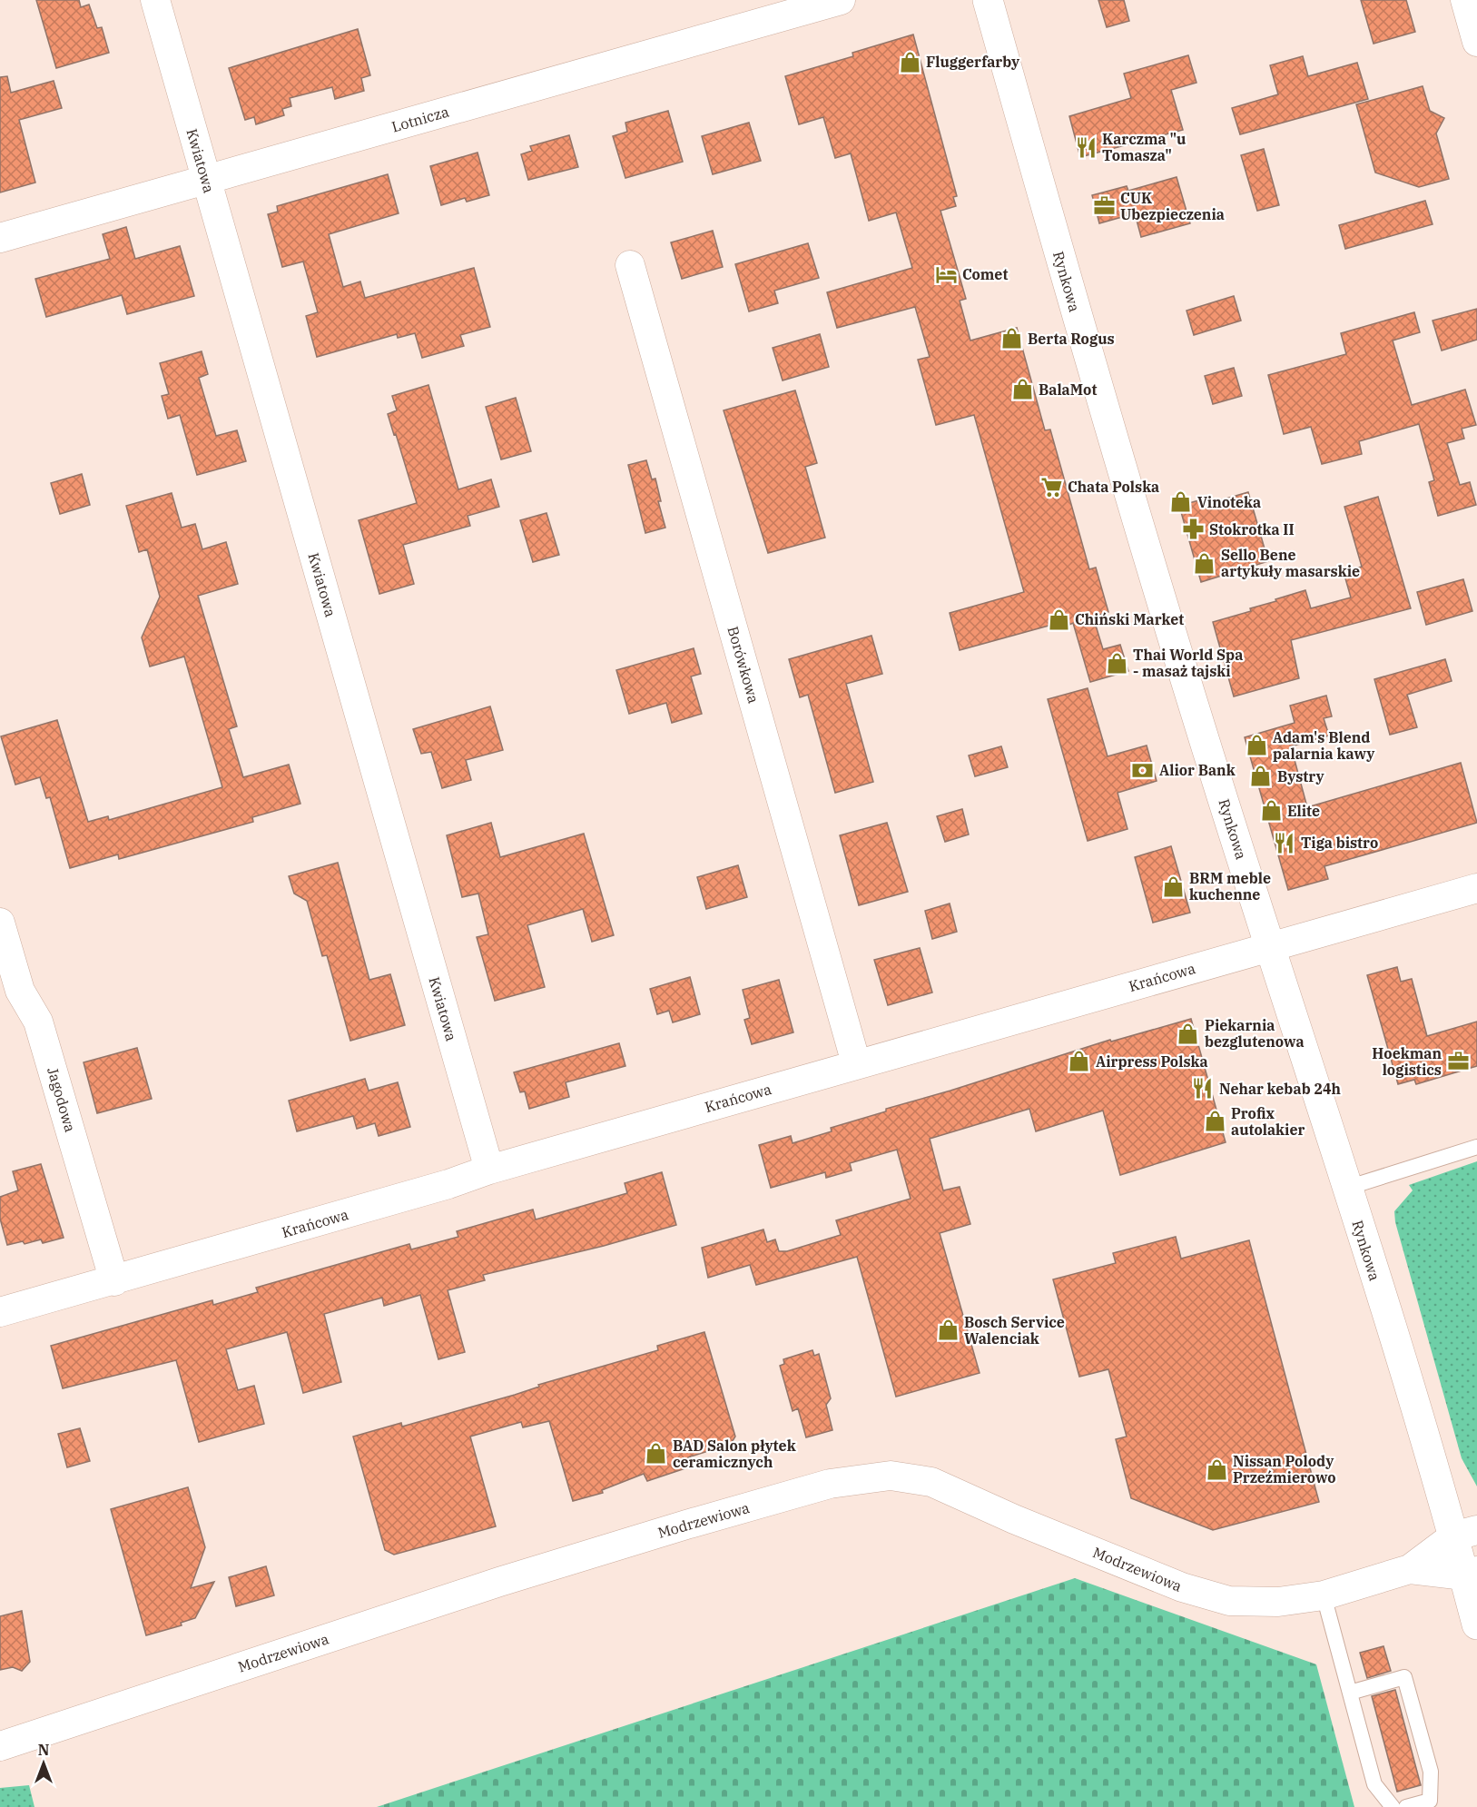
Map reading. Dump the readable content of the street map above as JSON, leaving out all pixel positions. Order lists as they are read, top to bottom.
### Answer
{
  "streets": {
    "street": [
      "Lotnicza",
      "Kwiatowa",
      "Rynkowa",
      "Borówkowa",
      "Krańcowa",
      "Jagodowa",
      "Modrzewiowa"
    ]
  },
  "crossings": [
    ["Lotnicza", "Kwiatowa"],
    ["Kwiatowa", "Krańcowa"],
    ["Rynkowa", "Krańcowa"],
    ["Rynkowa", "Modrzewiowa"],
    ["Borówkowa", "Krańcowa"],
    ["Krańcowa", "Jagodowa"]
  ],
  "places": {
    "shop": [
      "Fluggerfarby",
      "Berta Rogus",
      "BalaMot",
      "Vinoteka",
      "Sello Bene artykuły masarskie",
      "Chiński Market",
      "Thai World Spa - masaż tajski",
      "Adam's Blend palarnia kawy",
      "Bystry",
      "Elite",
      "BRM meble kuchenne",
      "Piekarnia bezglutenowa",
      "Airpress Polska",
      "Profix autolakier",
      "Bosch Service Walenciak",
      "BAD Salon płytek ceramicznych",
      "Nissan Polody Przeźmierowo"
    ],
    "restaurant": ["Karczma \"u Tomasza\"", "Tiga bistro", "Nehar kebab 24h"],
    "office": ["CUK Ubezpieczenia", "Hoekman logistics"],
    "hotel": ["Comet"],
    "supermarket": ["Chata Polska"],
    "pharmacy": ["Stokrotka II"],
    "bank": ["Alior Bank"]
  },
  "north": "top"
}
